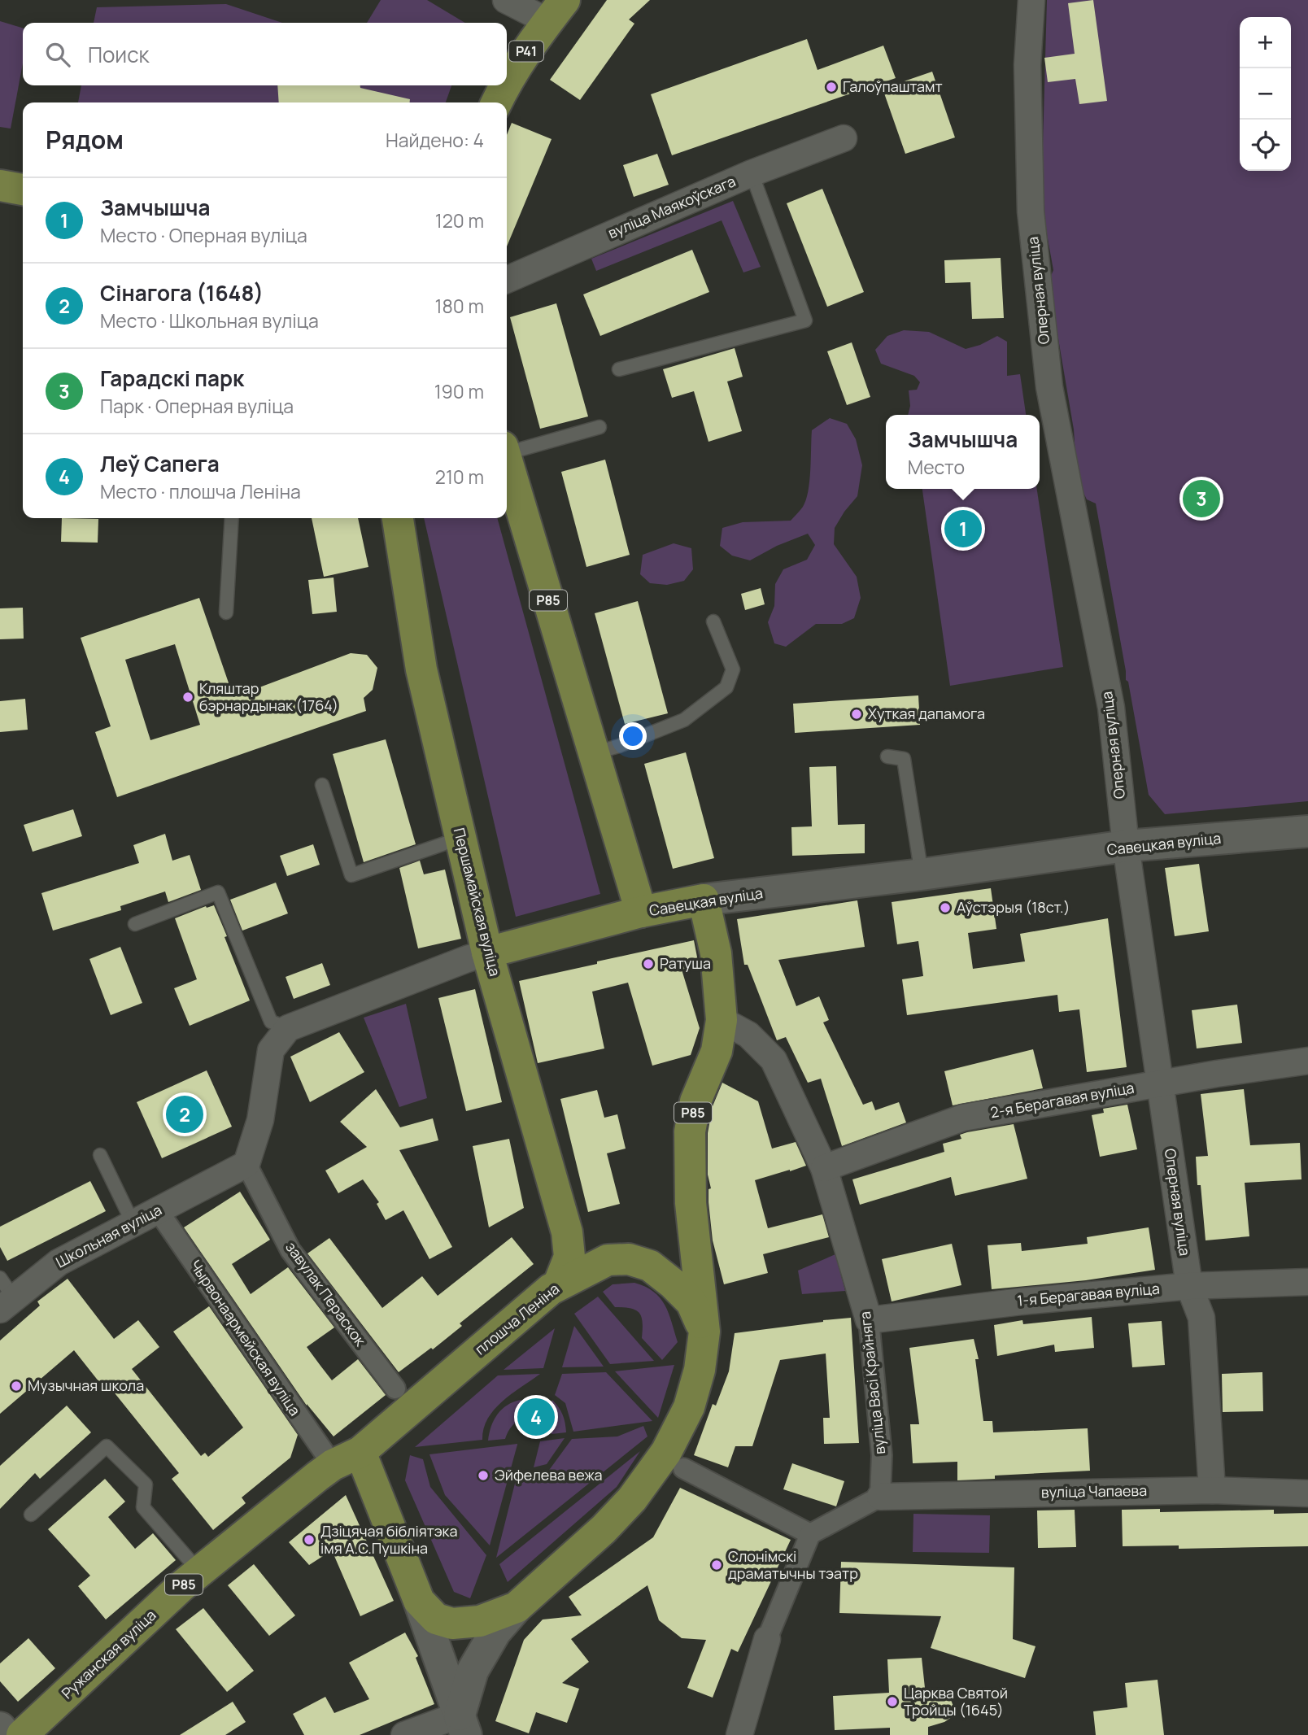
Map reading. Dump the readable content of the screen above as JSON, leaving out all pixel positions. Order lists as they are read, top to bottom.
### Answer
{
  "streets": {
    "main road": [
      "Р41",
      "Р85",
      "Савецкая вуліца",
      "Першамайская вуліца",
      "плошча Леніна",
      "Чырвонаармейская вуліца",
      "Ружанская вуліца"
    ],
    "street": [
      "вуліца Маякоўскага",
      "Оперная вуліца",
      "2-я Берагавая вуліца",
      "Школьная вуліца",
      "завулак Пераскок",
      "1-я Берагавая вуліца",
      "вуліца Васі Крайняга",
      "вуліца Чапаева"
    ]
  },
  "crossings": [
    ["Оперная вуліца", "Савецкая вуліца"],
    ["Оперная вуліца", "2-я Берагавая вуліца"],
    ["Оперная вуліца", "1-я Берагавая вуліца"],
    ["Оперная вуліца", "вуліца Чапаева"],
    ["Р85", "Савецкая вуліца"],
    ["Р85", "плошча Леніна"],
    ["Р85", "Чырвонаармейская вуліца"],
    ["Р85", "вуліца Васі Крайняга"],
    ["Савецкая вуліца", "Першамайская вуліца"],
    ["Першамайская вуліца", "плошча Леніна"],
    ["2-я Берагавая вуліца", "вуліца Васі Крайняга"],
    ["Школьная вуліца", "завулак Пераскок"],
    ["Школьная вуліца", "Чырвонаармейская вуліца"],
    ["1-я Берагавая вуліца", "вуліца Васі Крайняга"],
    ["плошча Леніна", "Чырвонаармейская вуліца"],
    ["плошча Леніна", "Ружанская вуліца"],
    ["Чырвонаармейская вуліца", "Ружанская вуліца"],
    ["вуліца Васі Крайняга", "вуліца Чапаева"]
  ],
  "places": [
    "Галоўпаштамт",
    "Кляштар бэрнардынак (1764)",
    "Хуткая дапамога",
    "Аўстэрыя (18ст.)",
    "Ратуша",
    "Музычная школа",
    "Эйфелева вежа",
    "Дзіцячая бібліятэка імя А.С.Пушкіна",
    "Слонімскі драматычны тэатр",
    "Царква Святой Тройцы (1645)"
  ],
  "page": {
    "map_buttons": ["+", "−"],
    "search": "Поиск",
    "heading": ["Рядом", "Найдено: 4"],
    "list": [
      {
        "mark": "1",
        "name": "Замчышча",
        "note": "Место · Оперная вуліца",
        "value": "120 m"
      },
      {
        "mark": "2",
        "name": "Сінагога (1648)",
        "note": "Место · Школьная вуліца",
        "value": "180 m"
      },
      {
        "mark": "3",
        "name": "Гарадскі парк",
        "note": "Парк · Оперная вуліца",
        "value": "190 m"
      },
      {
        "mark": "4",
        "name": "Леў Сапега",
        "note": "Место · плошча Леніна",
        "value": "210 m"
      }
    ],
    "popup": ["Замчышча", "Место"],
    "pins": [
      "3",
      "1",
      "2",
      "4"
    ]
  }
}
